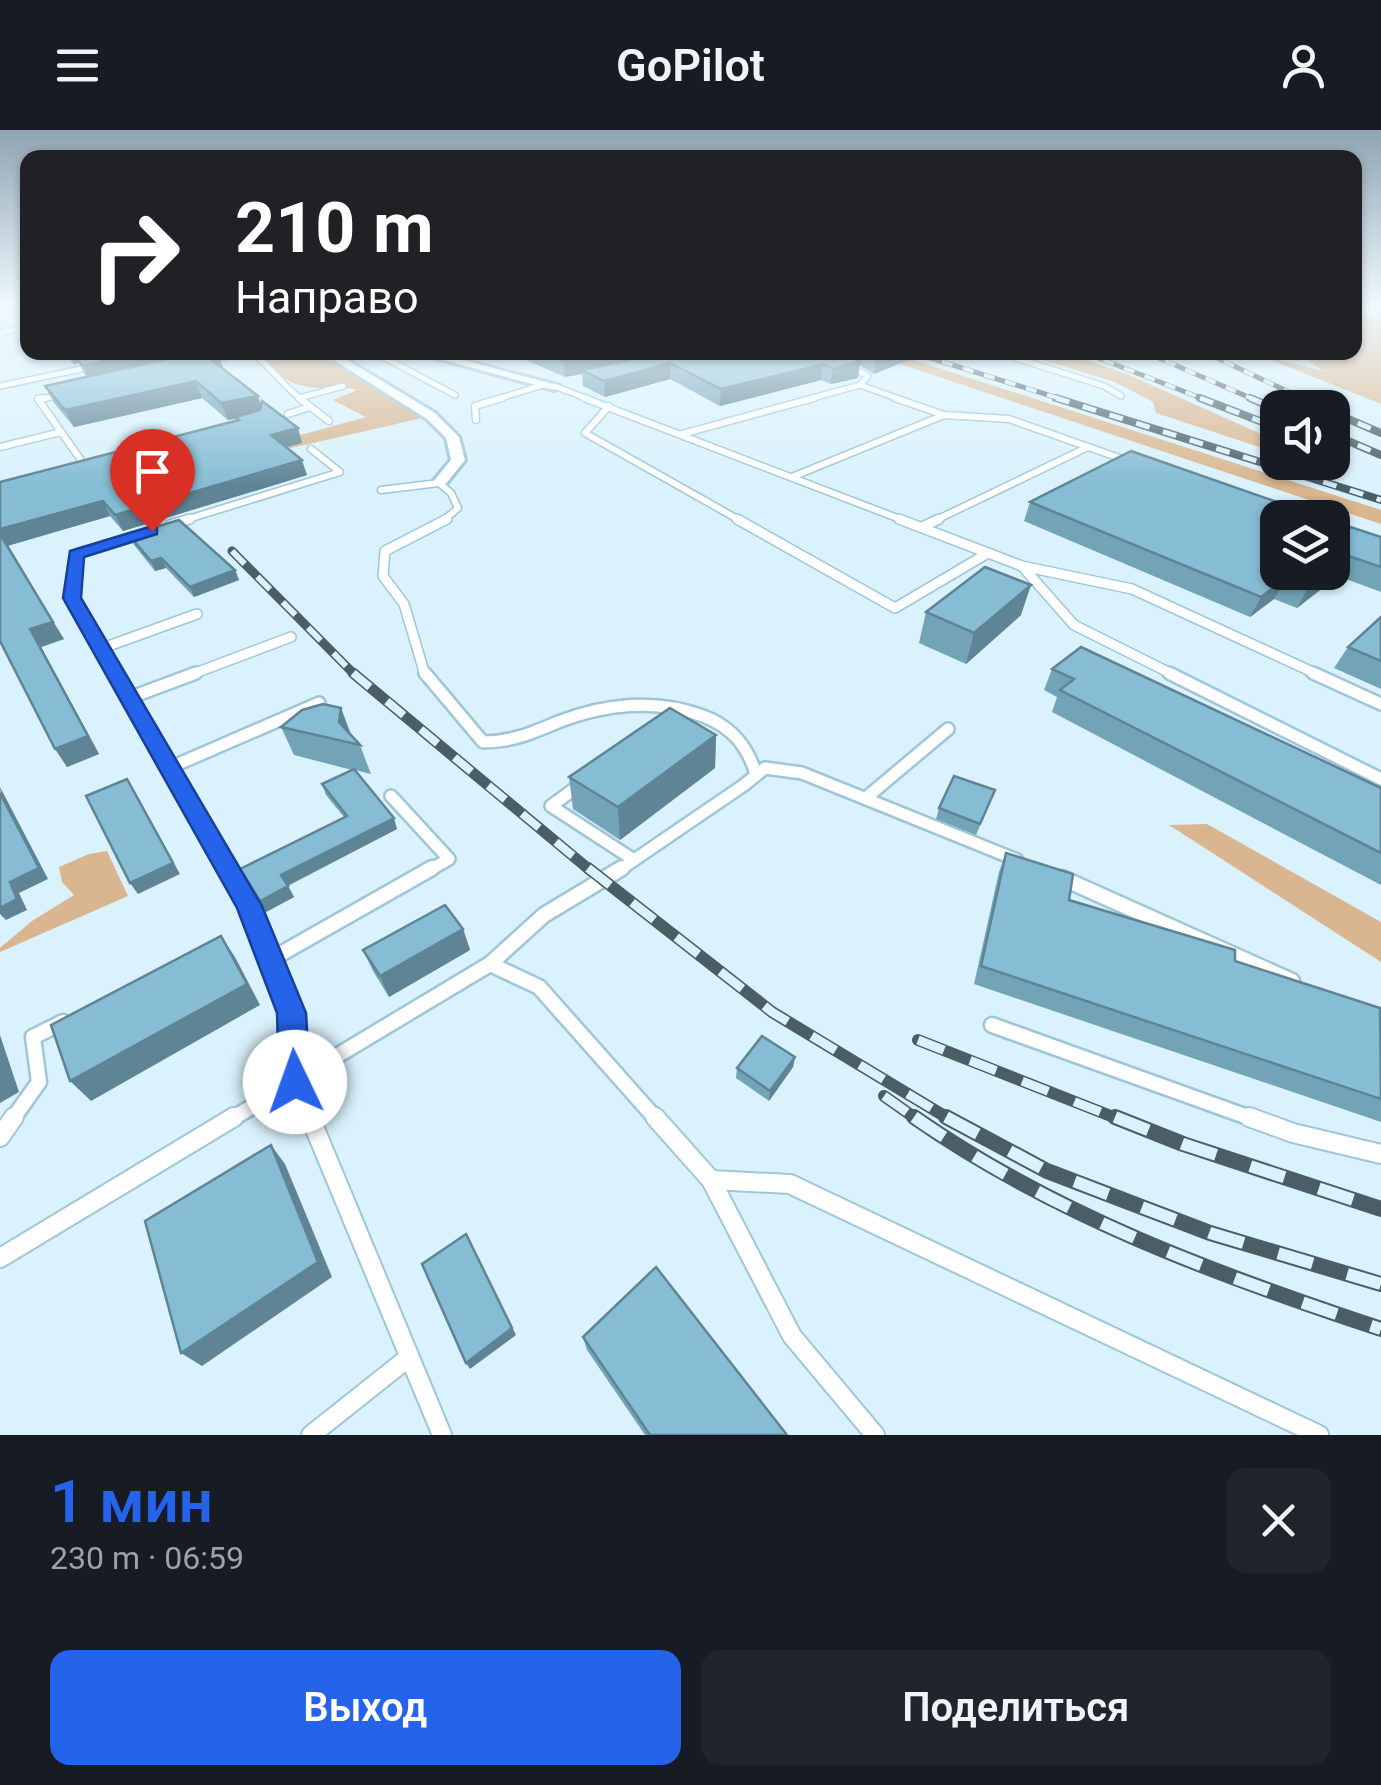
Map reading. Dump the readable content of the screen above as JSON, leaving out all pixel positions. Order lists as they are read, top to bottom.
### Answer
{
  "page": {
    "header": "GoPilot",
    "turn": ["210 m", "Направо"],
    "heading": ["1 мин", "230 m · 06:59"],
    "buttons": ["Выход", "Поделиться"]
  }
}
